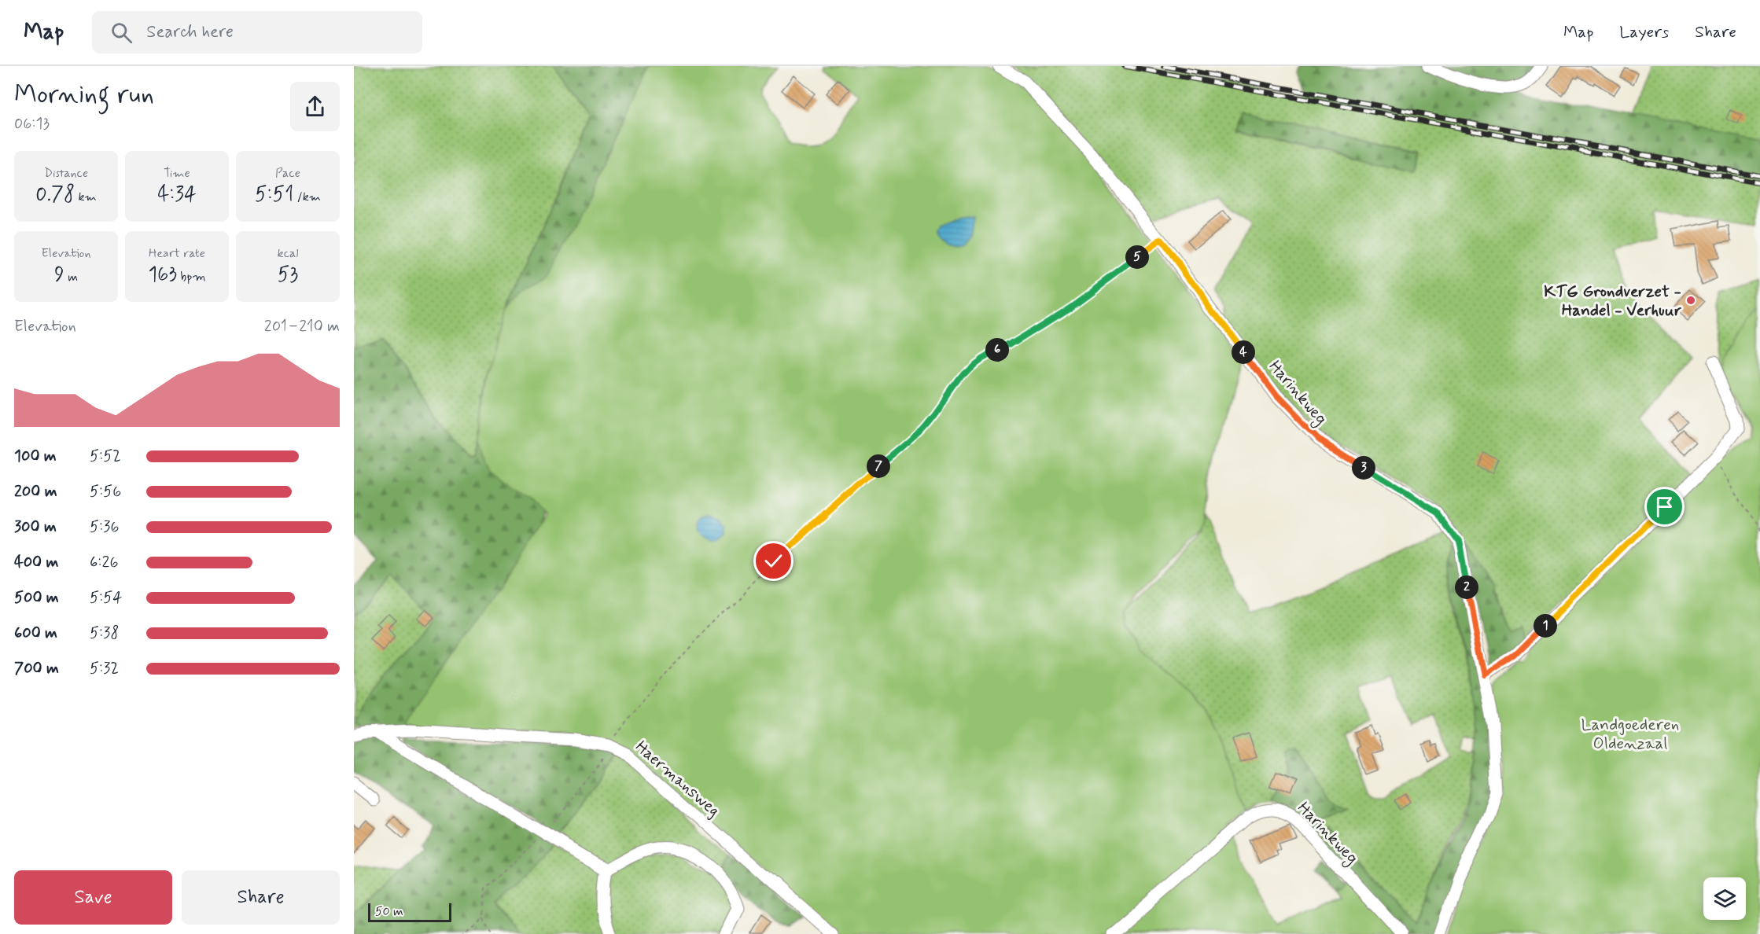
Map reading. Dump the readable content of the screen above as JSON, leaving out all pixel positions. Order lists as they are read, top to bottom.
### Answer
{
  "streets": {
    "street": ["Harinkweg", "Haermansweg"]
  },
  "parks": ["Landgoederen Oldenzaal"],
  "places": ["KTG Grondverzet - Handel - Verhuur"],
  "scale_bar": "50 m",
  "page": {
    "header": "Map",
    "search": "Search here",
    "nav": ["Map", "Layers", "Share"],
    "heading": ["Morning run", "06:13"],
    "stats": [
      ["Distance", "0.78 km"],
      ["Time", "4:34"],
      ["Pace", "5:51 /km"],
      ["Elevation", "9 m"],
      ["Heart rate", "163 bpm"],
      ["kcal", "53"]
    ],
    "pins": [
      "5",
      "6",
      "4",
      "7",
      "3",
      "2",
      "1"
    ],
    "chart": ["Elevation", "201–210 m"],
    "list": [
      {
        "name": "100 m",
        "note": "5:52"
      },
      {
        "name": "200 m",
        "note": "5:56"
      },
      {
        "name": "300 m",
        "note": "5:36"
      },
      {
        "name": "400 m",
        "note": "6:26"
      },
      {
        "name": "500 m",
        "note": "5:54"
      },
      {
        "name": "600 m",
        "note": "5:38"
      },
      {
        "name": "700 m",
        "note": "5:32"
      }
    ],
    "buttons": ["Save", "Share"],
    "scale": "50 m"
  }
}
